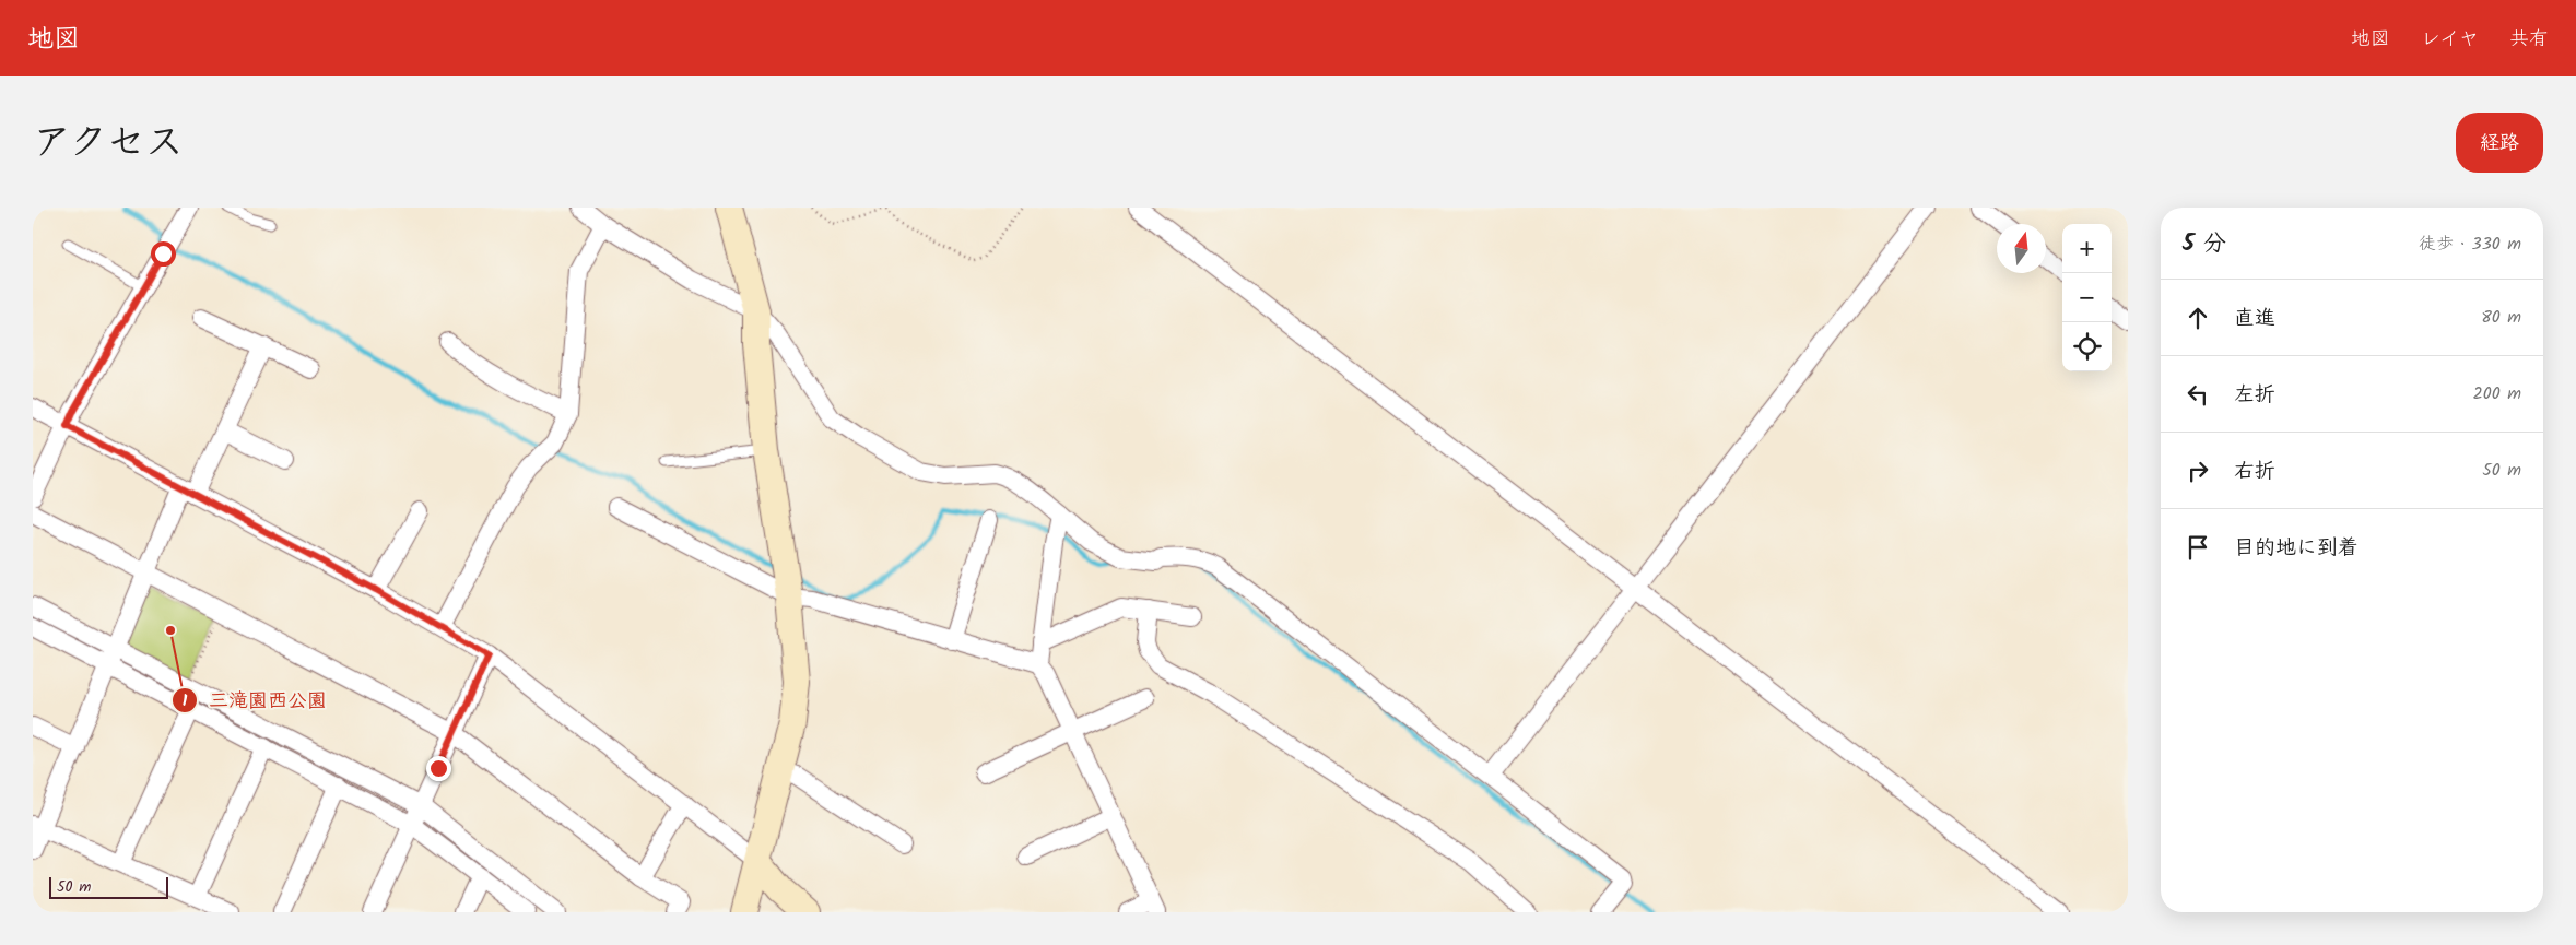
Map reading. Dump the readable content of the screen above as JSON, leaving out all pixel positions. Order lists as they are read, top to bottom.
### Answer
{
  "places": ["三滝園西公園"],
  "scale_bar": "50 m",
  "north": "top",
  "page": {
    "header": "地図",
    "nav": ["地図", "レイヤ", "共有"],
    "title": "アクセス",
    "buttons": "経路",
    "heading": ["5 分", "徒歩 · 330 m"],
    "map_buttons": ["+", "−"],
    "list": [
      ["直進", "80 m"],
      ["左折", "200 m"],
      ["右折", "50 m"],
      "目的地に到着"
    ],
    "scale": "50 m"
  }
}
